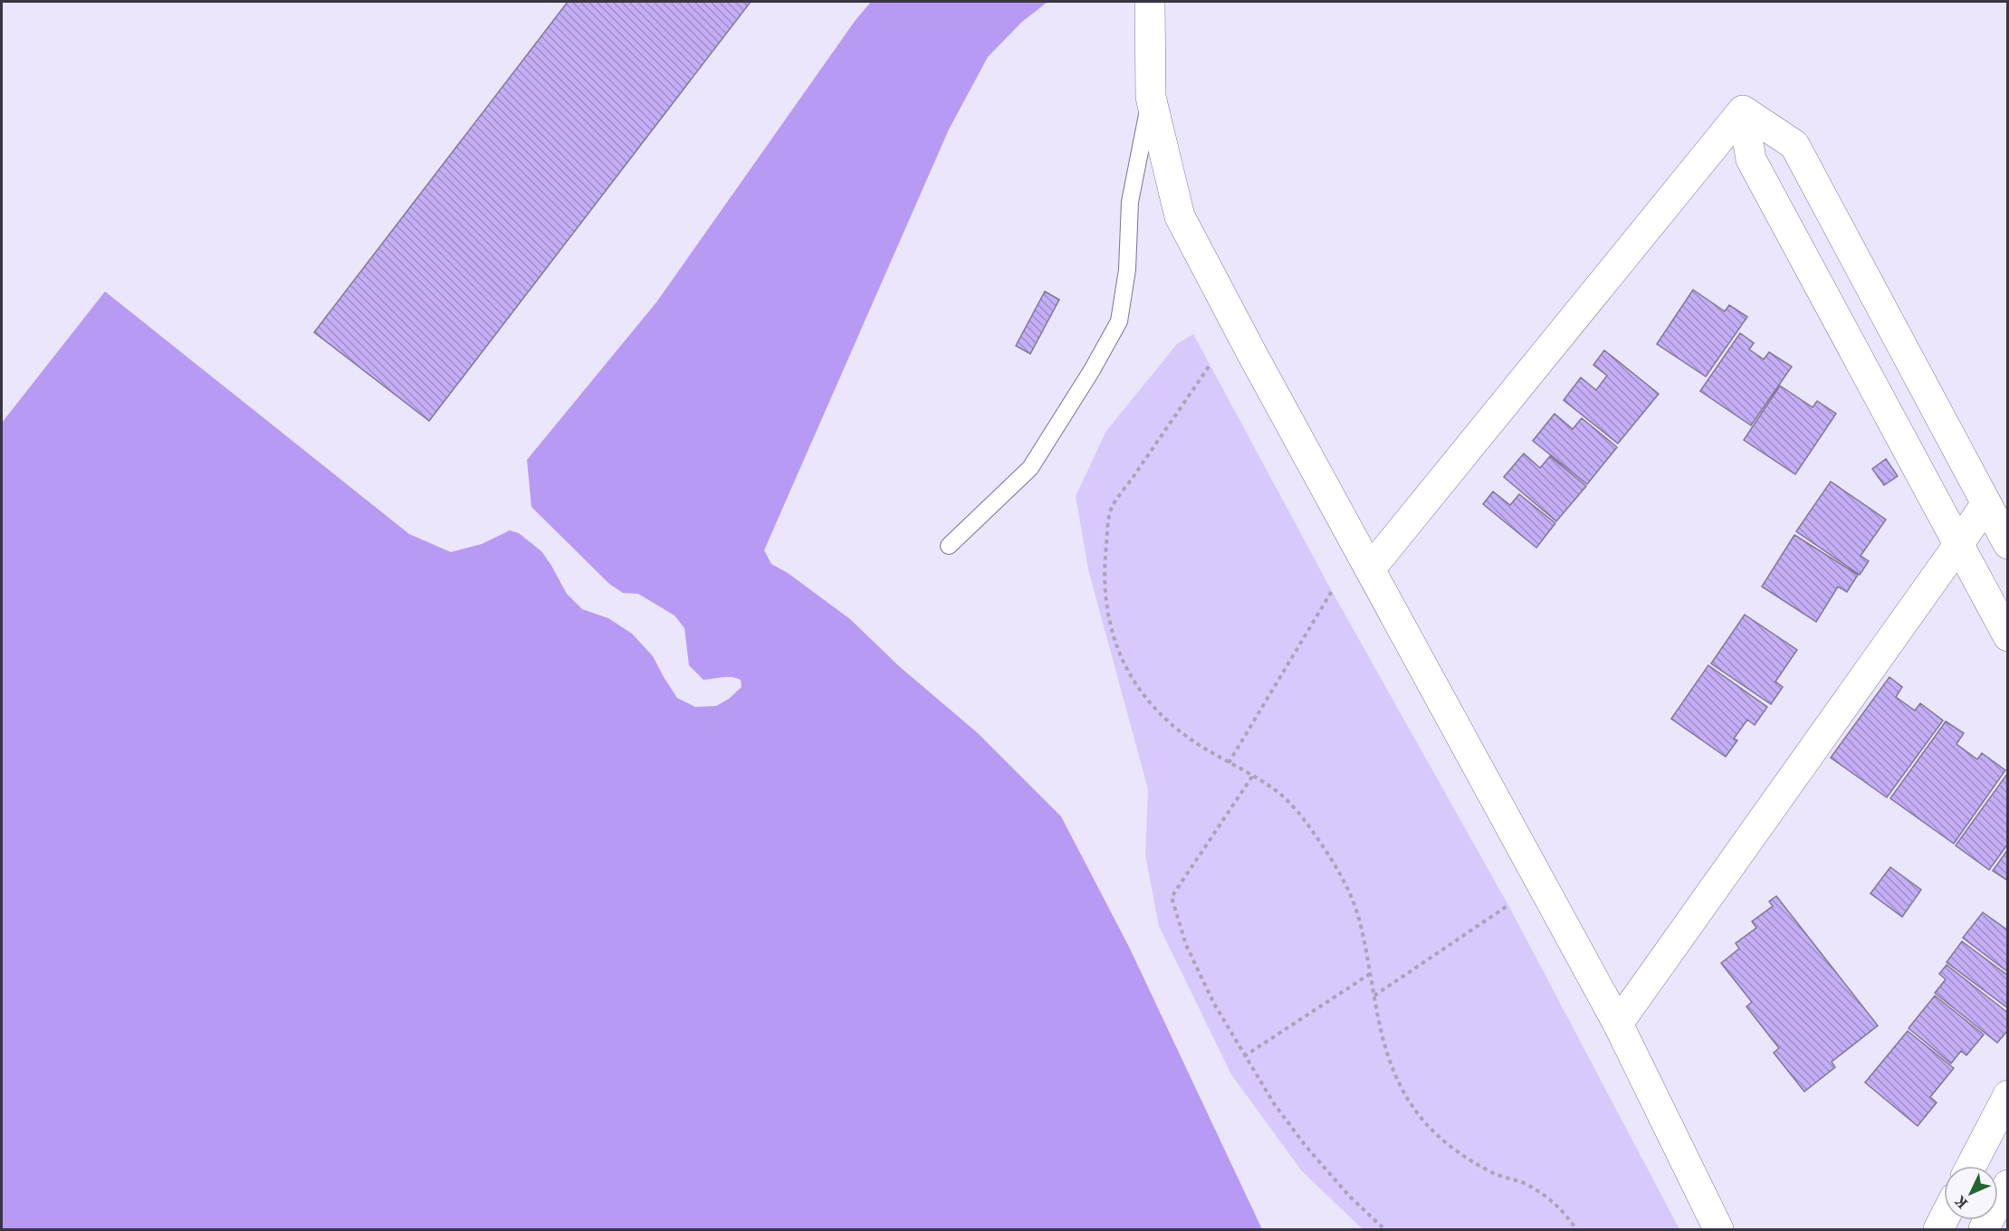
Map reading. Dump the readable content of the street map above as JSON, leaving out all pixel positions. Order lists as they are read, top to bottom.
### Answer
{
  "north": "bottom left"
}
